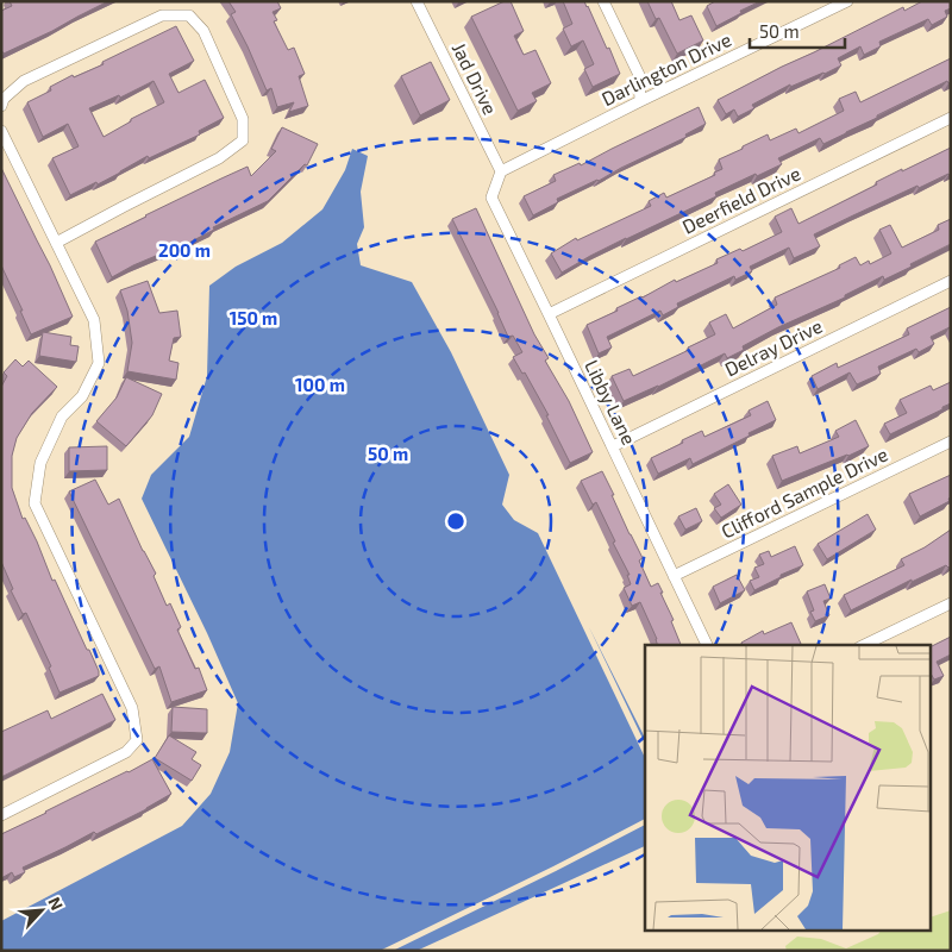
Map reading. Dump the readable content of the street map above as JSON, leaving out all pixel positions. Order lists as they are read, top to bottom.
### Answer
{
  "streets": {
    "street": [
      "Darlington Drive",
      "Jad Drive",
      "Deerfield Drive",
      "Delray Drive",
      "Libby Lane",
      "Clifford Sample Drive"
    ]
  },
  "crossings": [
    ["Darlington Drive", "Jad Drive"],
    ["Darlington Drive", "Libby Lane"],
    ["Jad Drive", "Libby Lane"],
    ["Deerfield Drive", "Libby Lane"],
    ["Delray Drive", "Libby Lane"],
    ["Libby Lane", "Clifford Sample Drive"]
  ],
  "scale_bar": "50 m",
  "north": "top right",
  "rings": [
    "200 m",
    "150 m",
    "100 m",
    "50 m"
  ]
}
